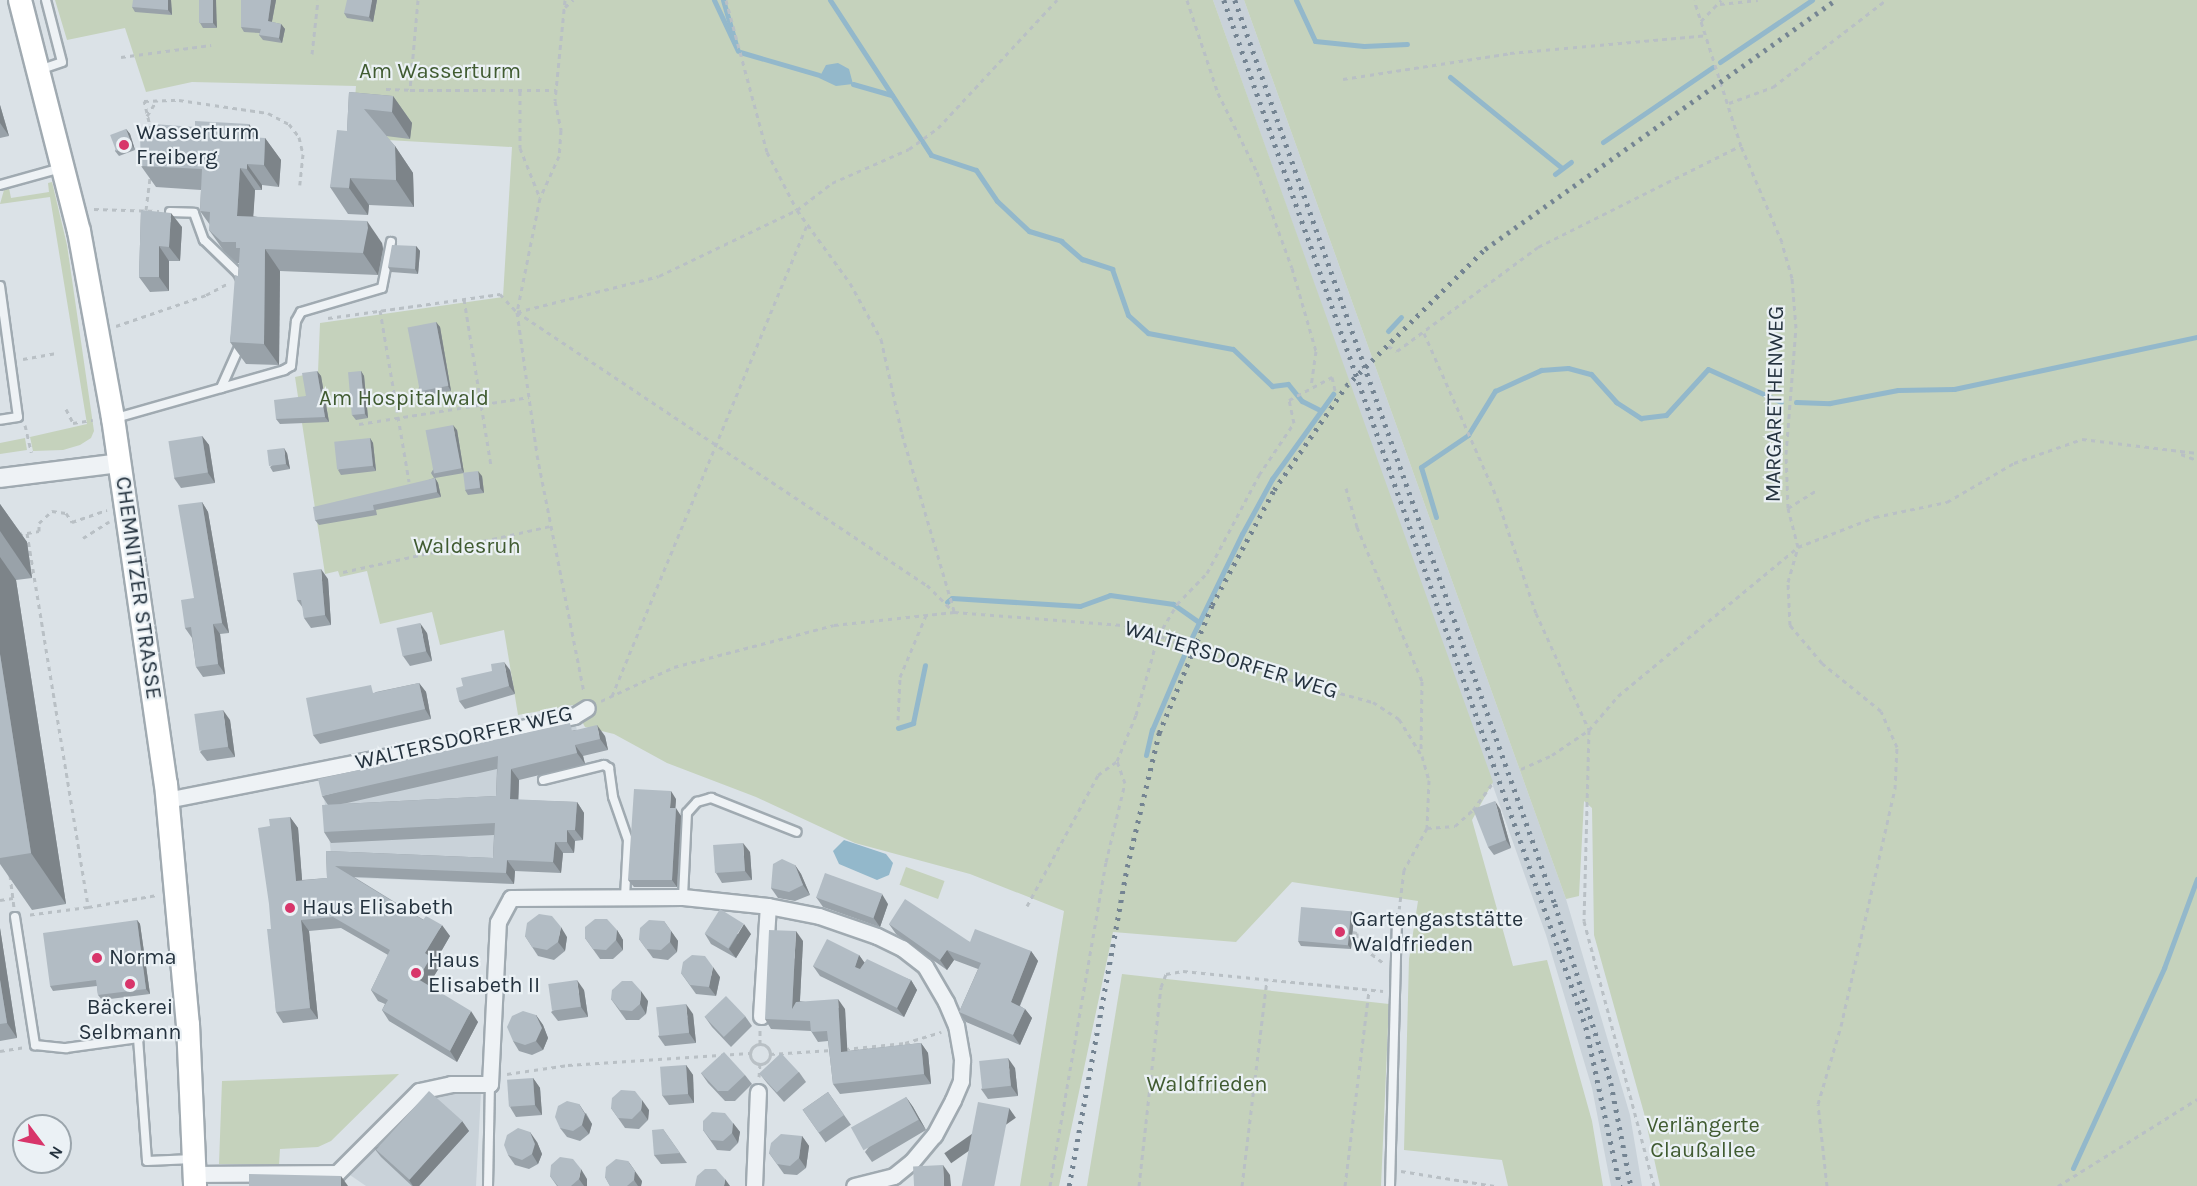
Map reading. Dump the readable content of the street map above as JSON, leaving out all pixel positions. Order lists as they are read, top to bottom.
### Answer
{
  "streets": {
    "main road": ["CHEMNITZER STRASSE"],
    "street": ["WALTERSDORFER WEG"],
    "path": ["MARGARETHENWEG"]
  },
  "crossings": [
    ["CHEMNITZER STRASSE", "WALTERSDORFER WEG"]
  ],
  "parks": [
    "Am Wasserturm",
    "Am Hospitalwald",
    "Waldesruh",
    "Waldfrieden",
    "Verlängerte Claußallee"
  ],
  "places": [
    "Wasserturm Freiberg",
    "Haus Elisabeth",
    "Gartengaststätte Waldfrieden",
    "Norma",
    "Haus Elisabeth II",
    "Bäckerei Selbmann"
  ],
  "north": "bottom right"
}
